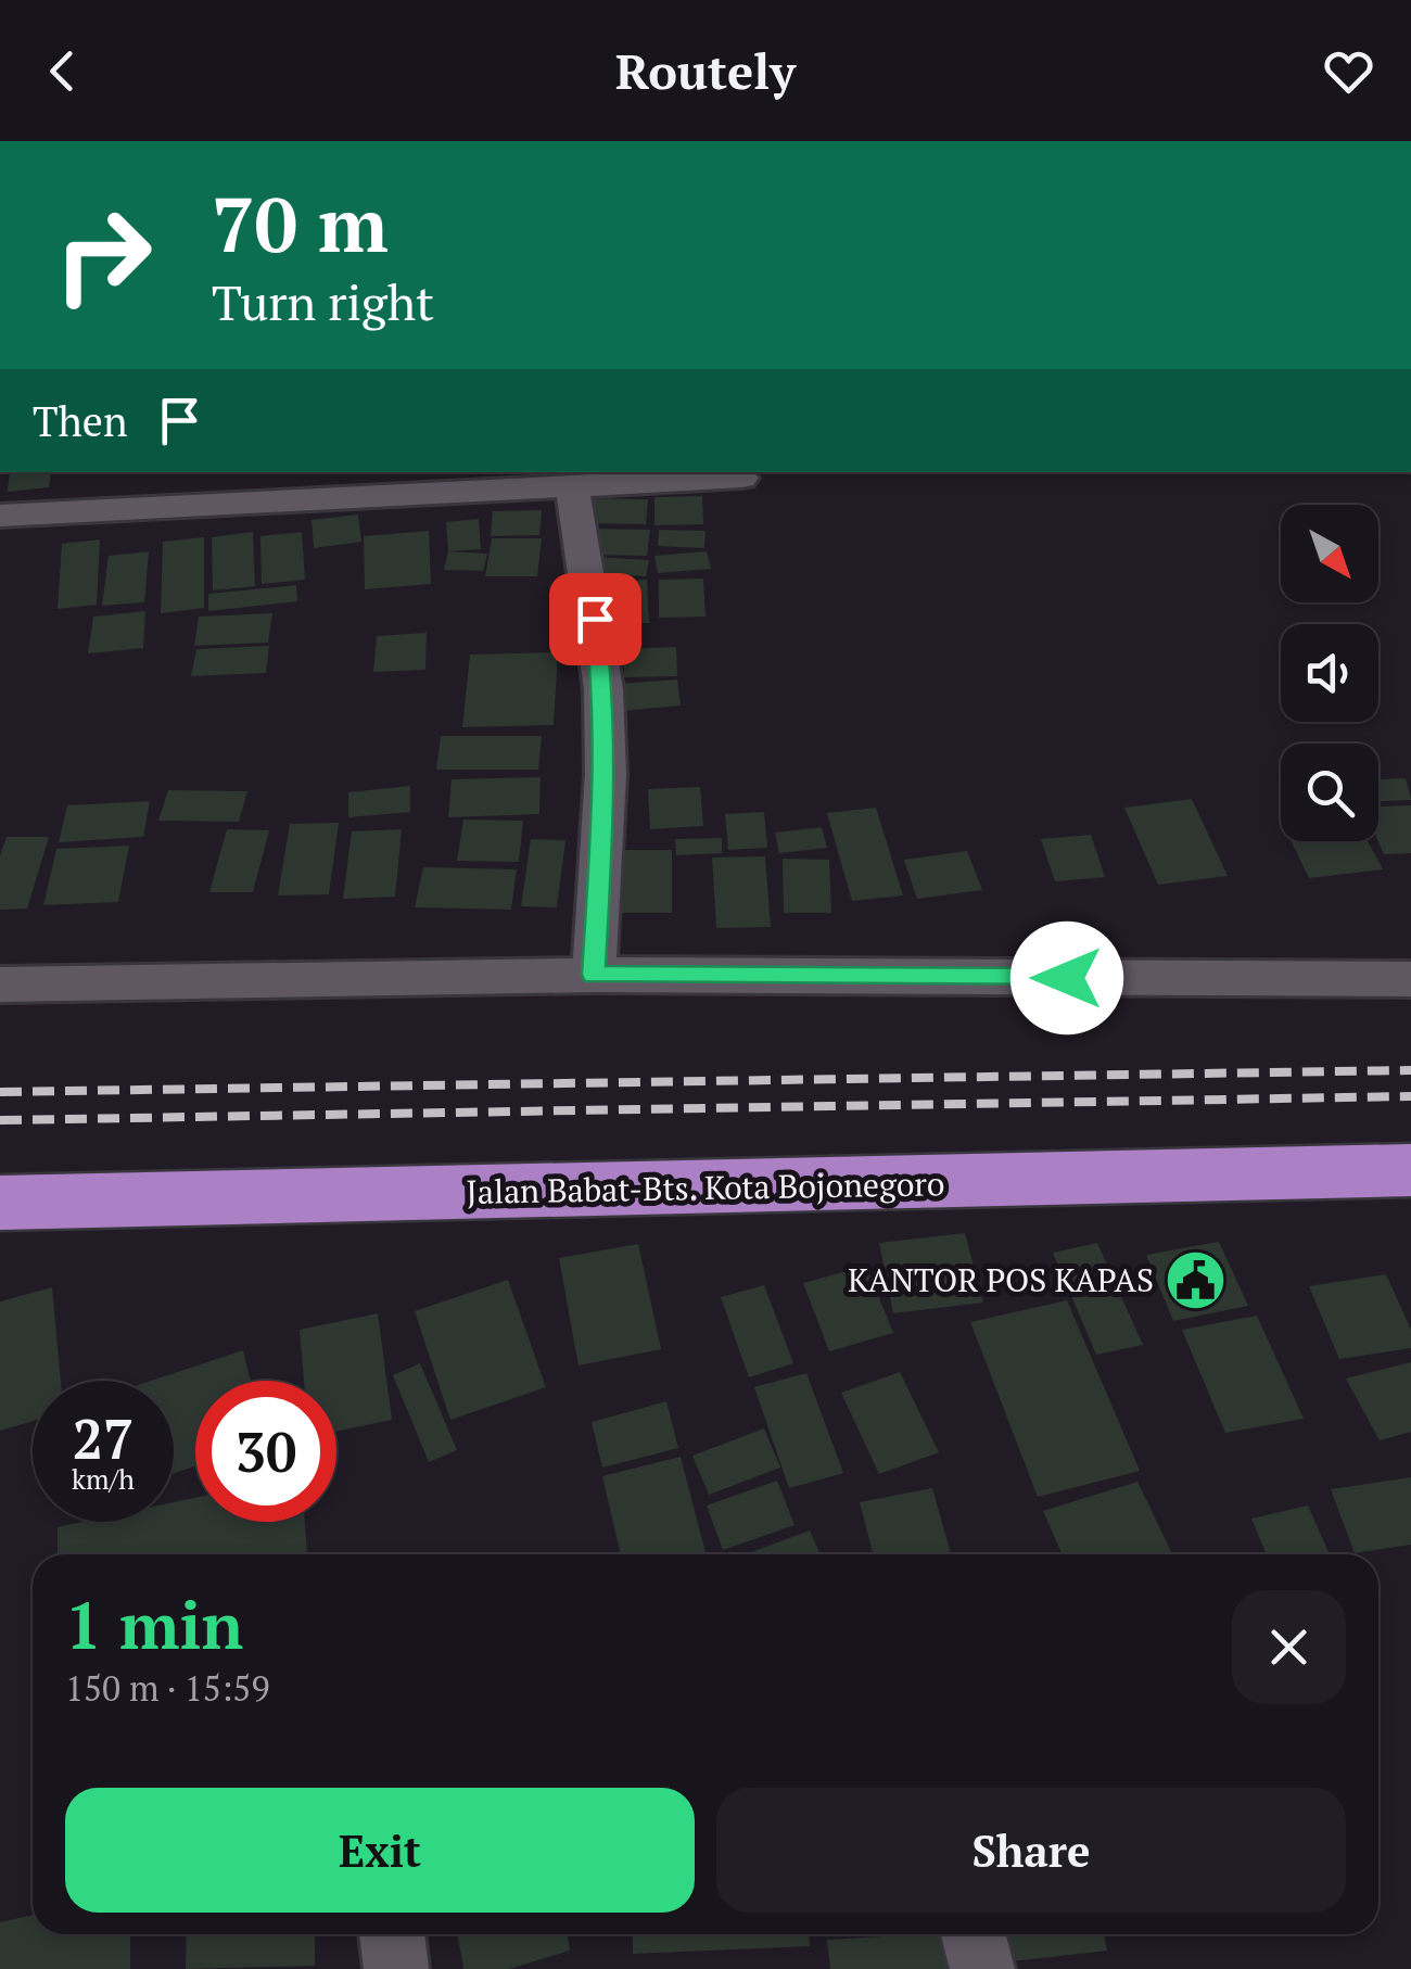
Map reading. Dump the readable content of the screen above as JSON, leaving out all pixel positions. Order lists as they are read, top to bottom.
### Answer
{
  "streets": {
    "highway": ["Jalan Babat-Bts. Kota Bojonegoro"]
  },
  "places": {
    "public building": ["KANTOR POS KAPAS"]
  },
  "north": "bottom right",
  "page": {
    "header": "Routely",
    "turn": ["70 m", "Turn right"],
    "then": "Then",
    "speed": "27 km/h",
    "limit": "30",
    "heading": ["1 min", "150 m · 15:59"],
    "buttons": ["Exit", "Share"]
  }
}
